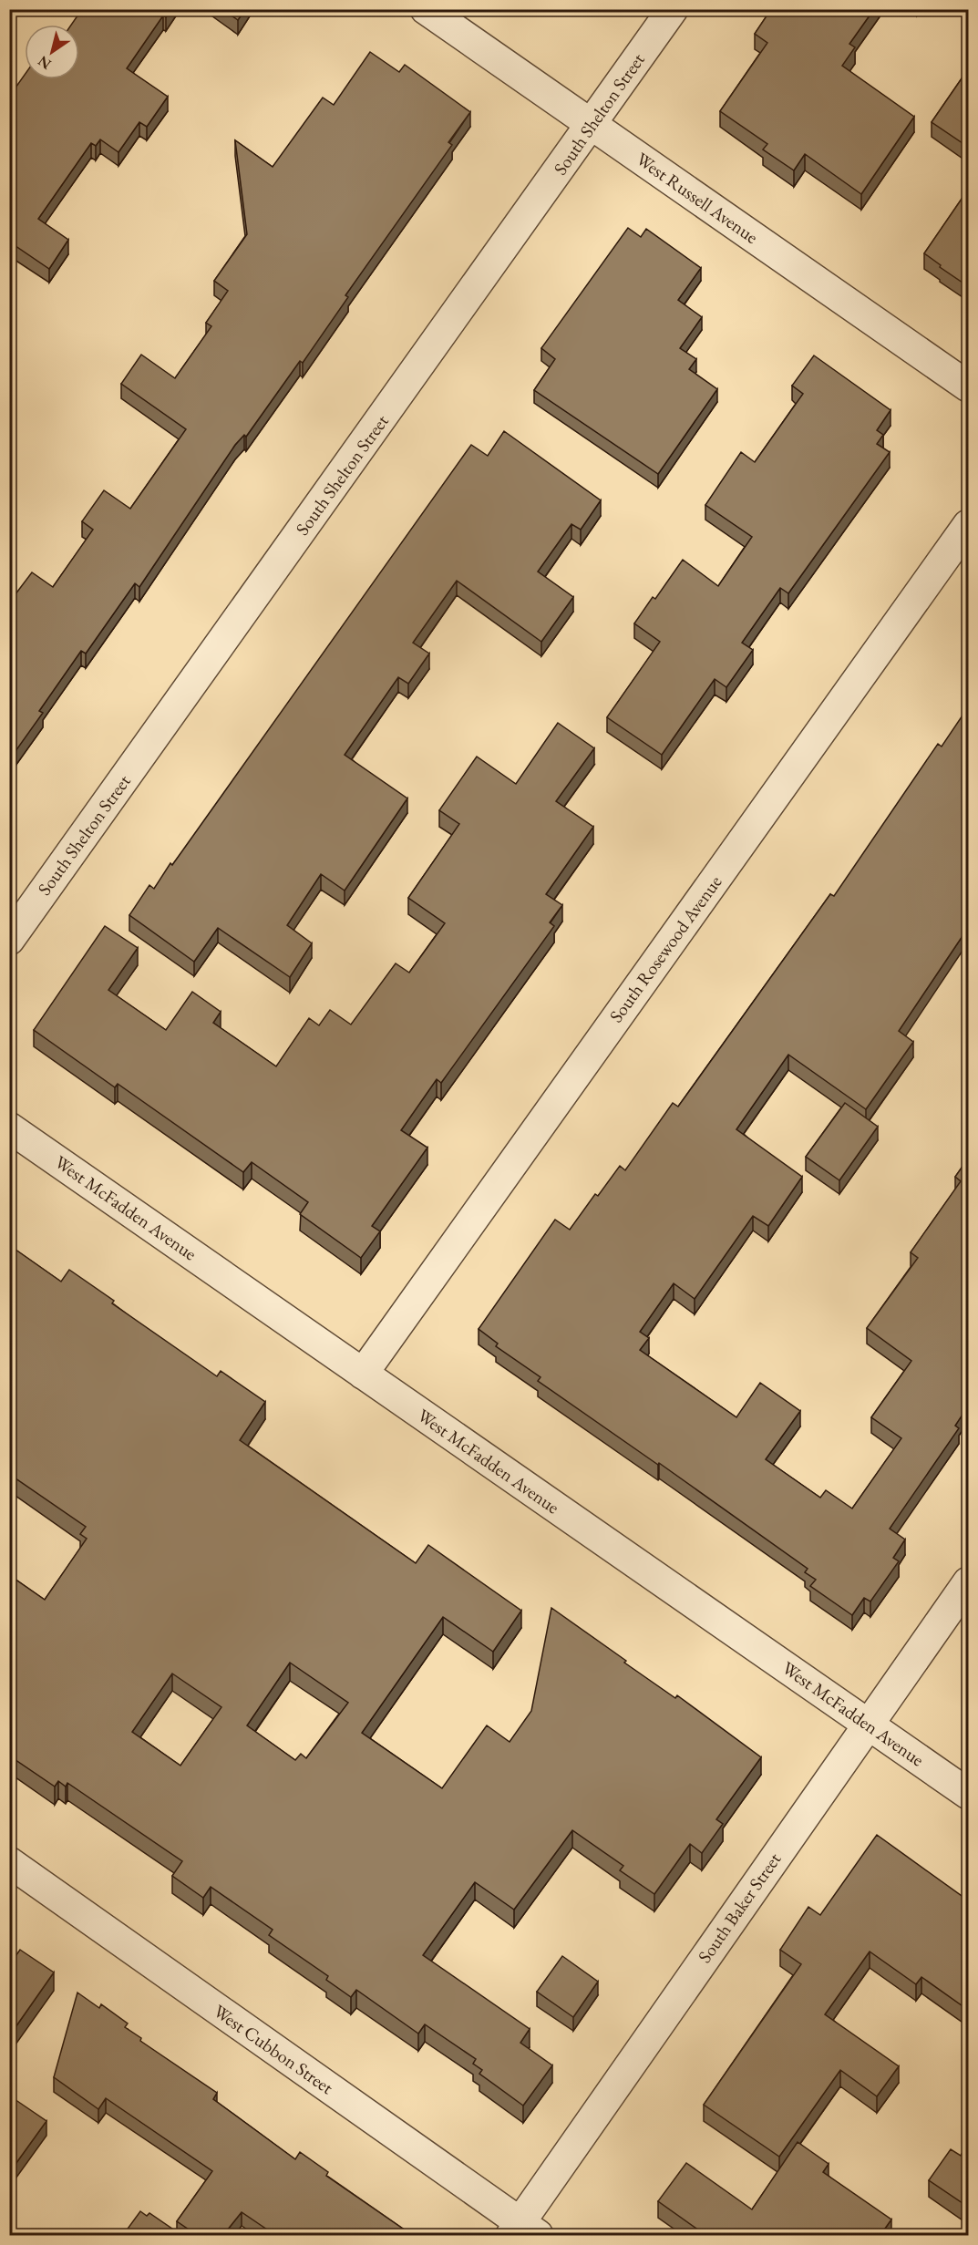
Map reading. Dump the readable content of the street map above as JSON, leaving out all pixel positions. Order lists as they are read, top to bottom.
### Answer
{
  "streets": {
    "street": [
      "South Shelton Street",
      "West Russell Avenue",
      "South Rosewood Avenue",
      "West McFadden Avenue",
      "South Baker Street",
      "West Cubbon Street"
    ]
  },
  "crossings": [
    ["South Shelton Street", "West Russell Avenue"],
    ["South Rosewood Avenue", "West McFadden Avenue"],
    ["West McFadden Avenue", "South Baker Street"],
    ["South Baker Street", "West Cubbon Street"]
  ],
  "north": "bottom left"
}
